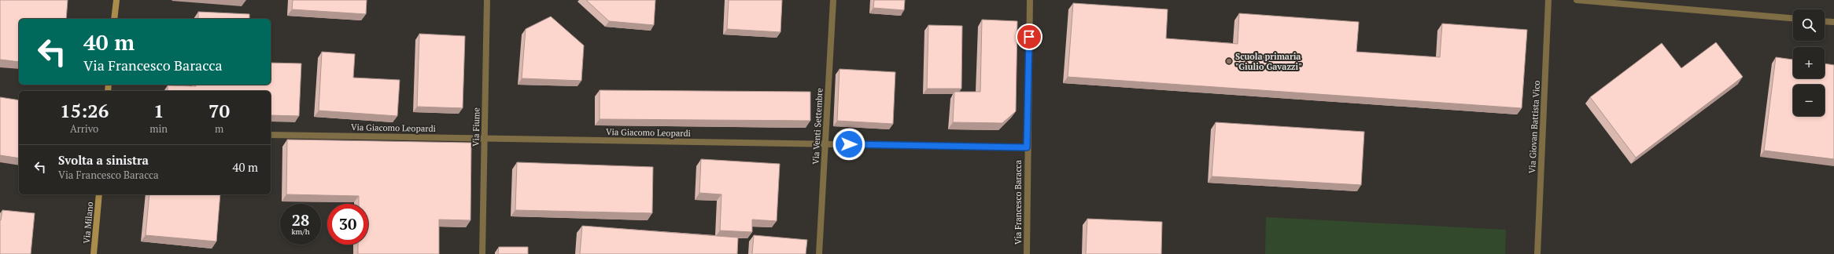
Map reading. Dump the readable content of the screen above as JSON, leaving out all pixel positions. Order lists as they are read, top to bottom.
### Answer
{
  "streets": {
    "main road": ["Via Milano"],
    "street": [
      "Via Venti Settembre",
      "Via Fiume",
      "Via Giovan Battista Vico",
      "Via Giacomo Leopardi",
      "Via Francesco Baracca"
    ]
  },
  "crossings": [
    ["Via Venti Settembre", "Via Giacomo Leopardi"],
    ["Via Fiume", "Via Giacomo Leopardi"],
    ["Via Giacomo Leopardi", "Via Francesco Baracca"]
  ],
  "places": ["Scuola primaria \"Giulio Gavazzi\""],
  "page": {
    "map_buttons": ["+", "−"],
    "turn": ["40 m", "Via Francesco Baracca"],
    "eta": [
      "15:26",
      "Arrivo",
      "1",
      "min",
      "70",
      "m"
    ],
    "list": [
      {
        "name": "Svolta a sinistra",
        "note": "Via Francesco Baracca",
        "value": "40 m"
      }
    ],
    "speed": "28 km/h",
    "limit": "30"
  }
}
